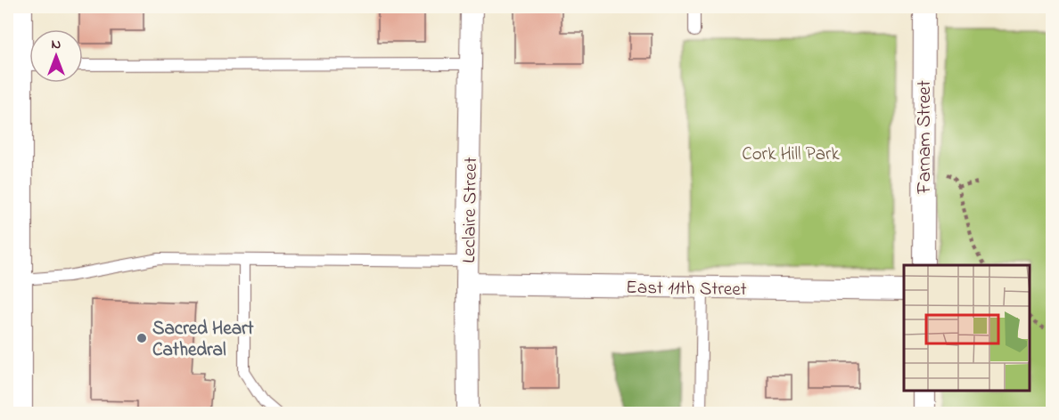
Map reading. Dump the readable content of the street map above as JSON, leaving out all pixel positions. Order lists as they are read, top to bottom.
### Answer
{
  "streets": {
    "street": ["Farnam Street", "Leclaire Street", "East 11th Street"]
  },
  "crossings": [
    ["Leclaire Street", "East 11th Street"]
  ],
  "parks": ["Cork Hill Park"],
  "places": ["Sacred Heart Cathedral"],
  "north": "top"
}
